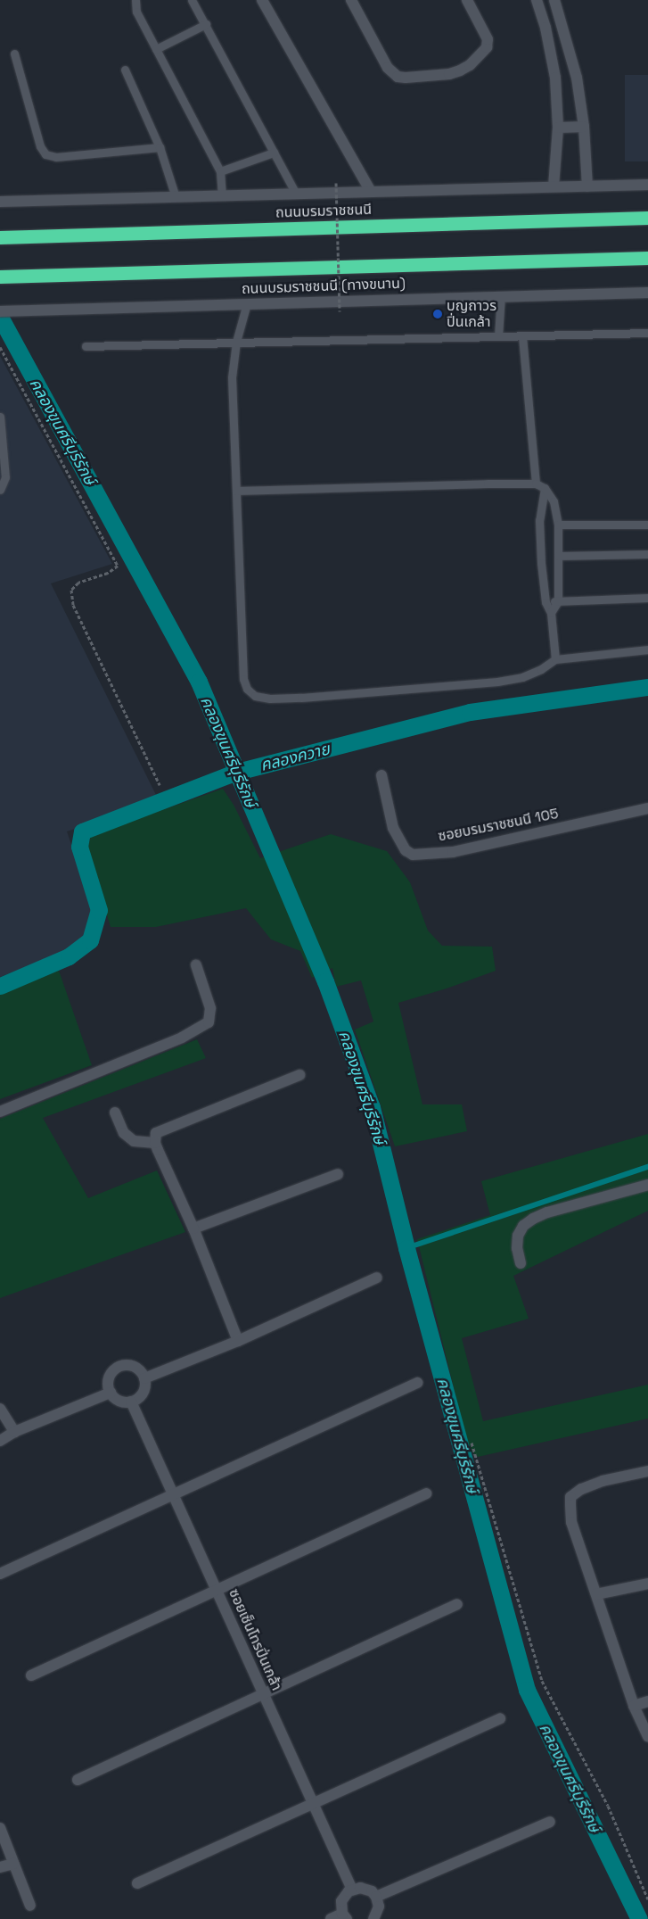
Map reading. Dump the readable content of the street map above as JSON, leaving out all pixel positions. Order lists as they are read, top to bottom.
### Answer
{
  "streets": {
    "highway": ["ถนนบรมราชชนนี"],
    "street": ["ถนนบรมราชชนนี (ทางขนาน)", "ซอยบรมราชชนนี 105", "ซอยเซ็นโทรปิ่นเกล้า"]
  },
  "water": ["คลองขุนศรีบุรีรักษ์", "คลองควาย"],
  "places": ["บุญถาวร ปิ่นเกล้า"]
}
